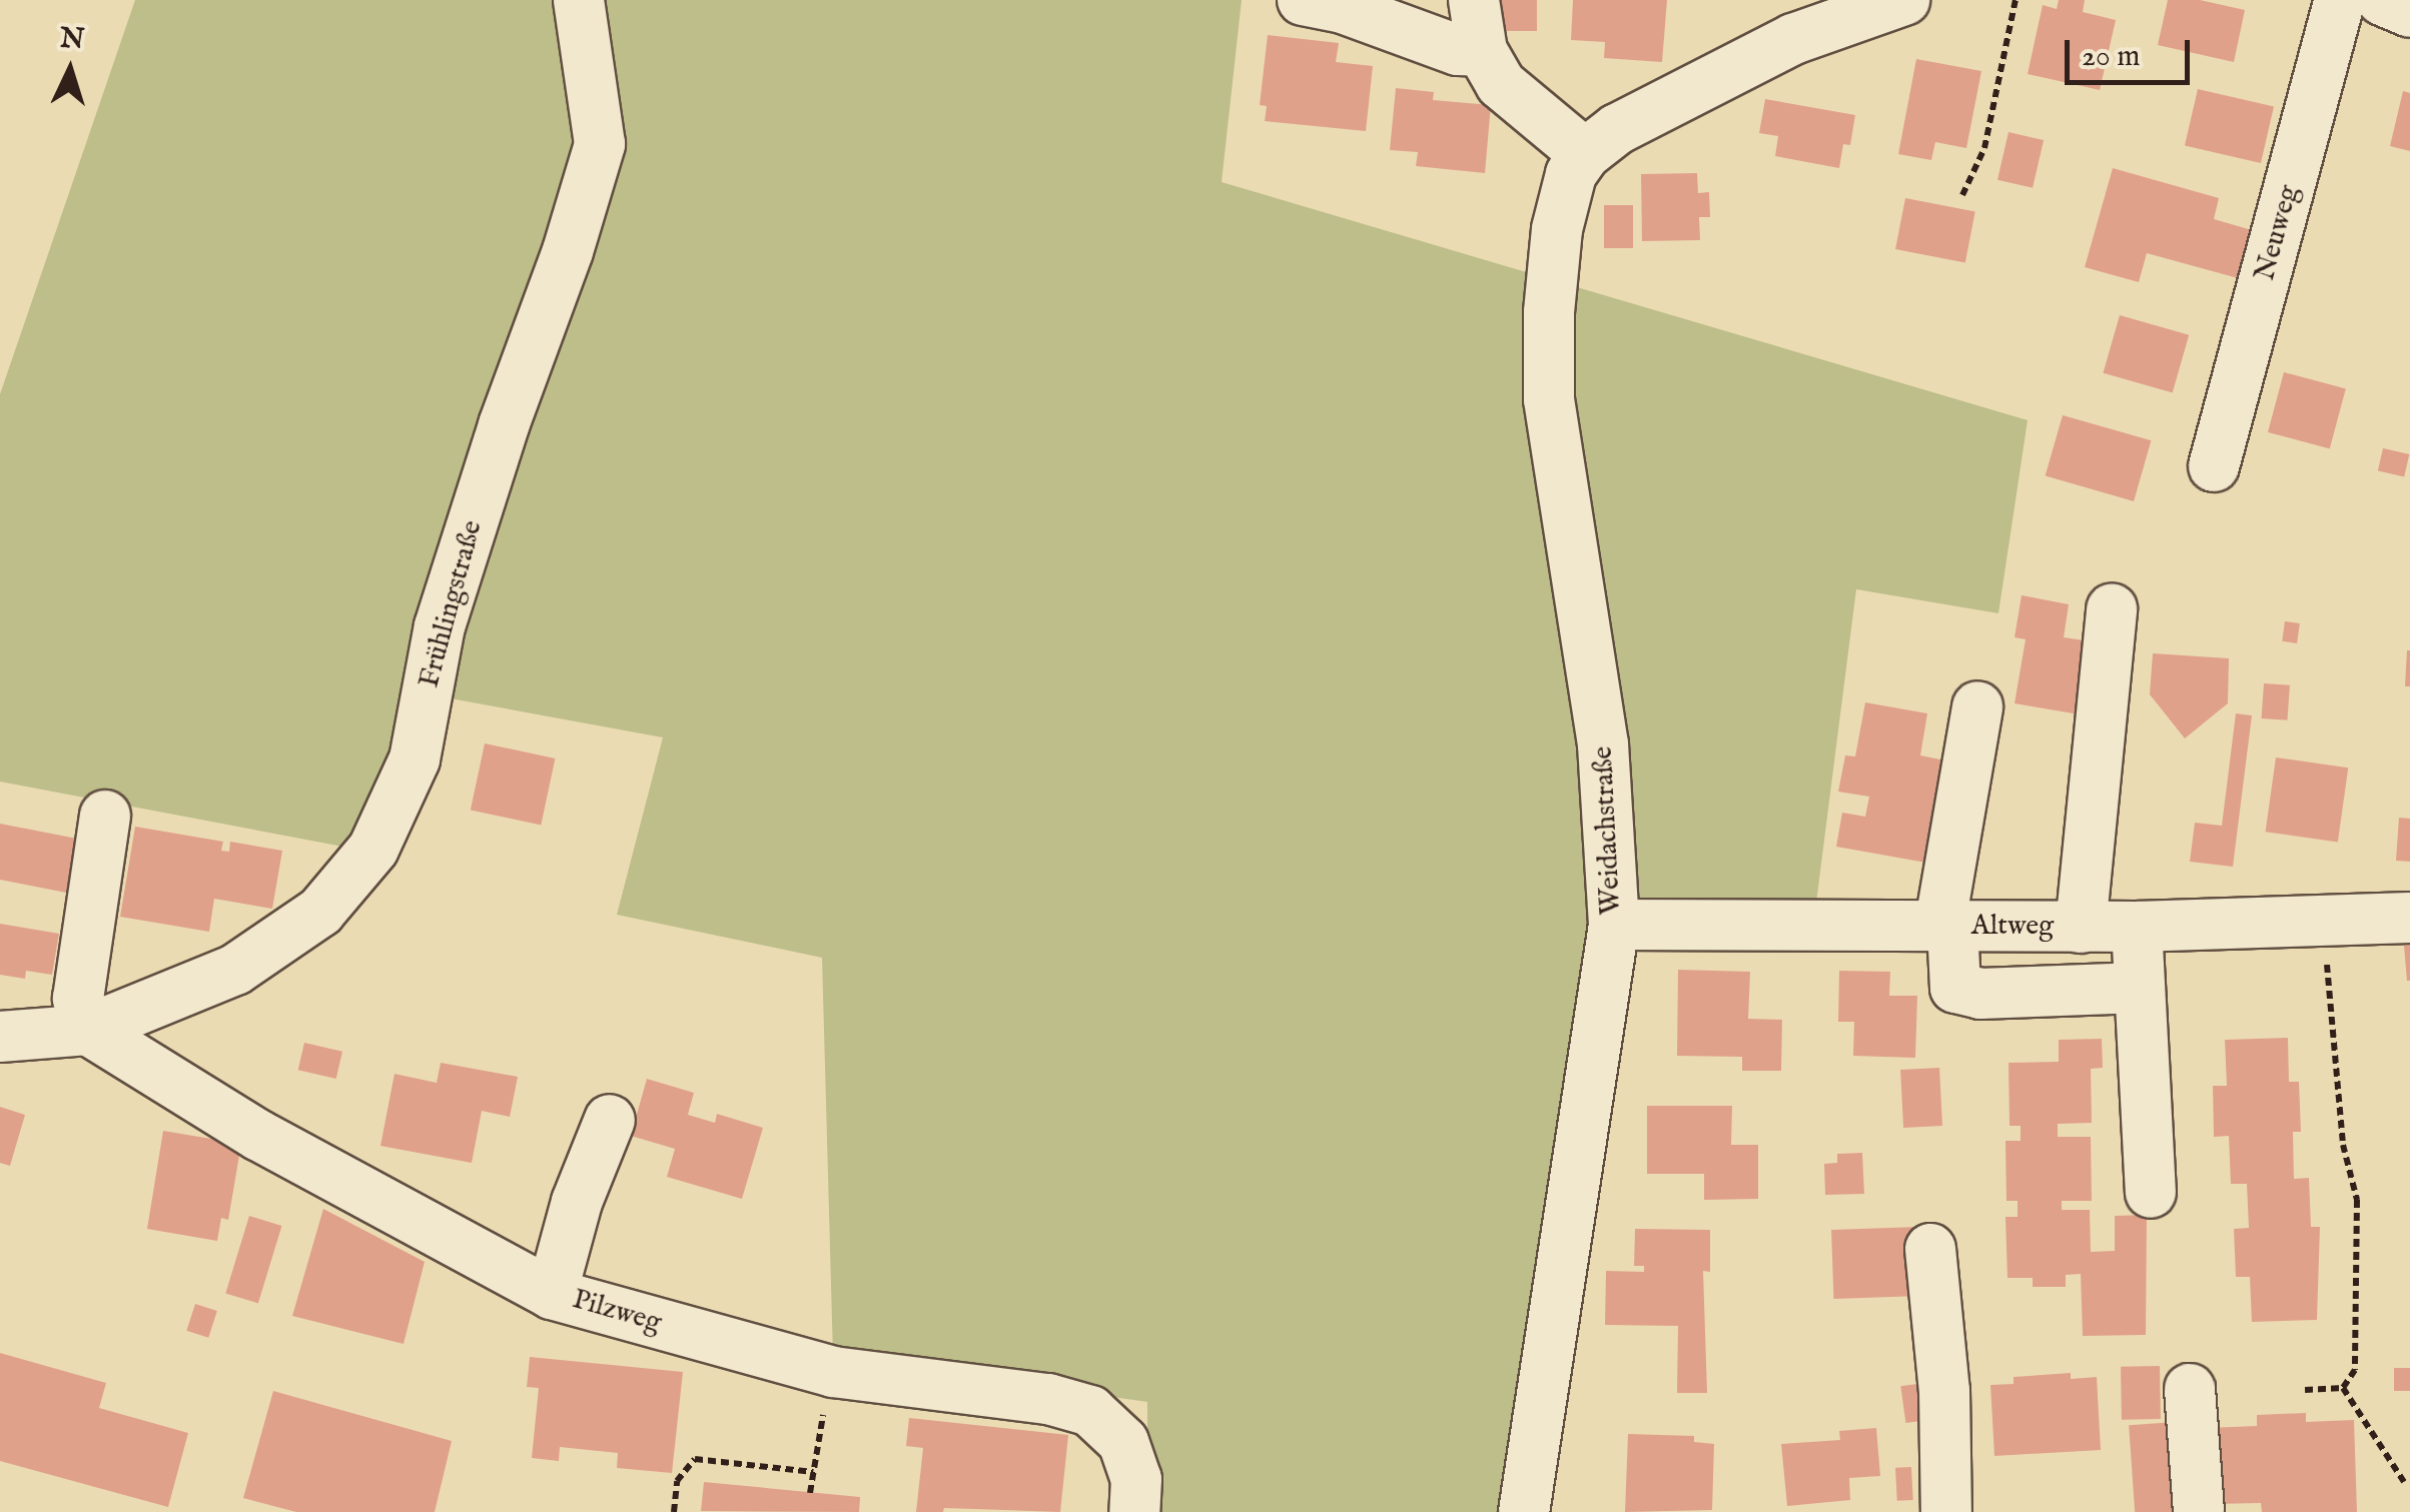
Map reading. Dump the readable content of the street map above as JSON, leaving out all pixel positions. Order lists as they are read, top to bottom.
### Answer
{
  "streets": {
    "street": [
      "Neuweg",
      "Frühlingstraße",
      "Weidachstraße",
      "Altweg",
      "Pilzweg"
    ]
  },
  "crossings": [
    ["Frühlingstraße", "Pilzweg"],
    ["Weidachstraße", "Altweg"]
  ],
  "scale_bar": "20 m",
  "north": "top"
}
